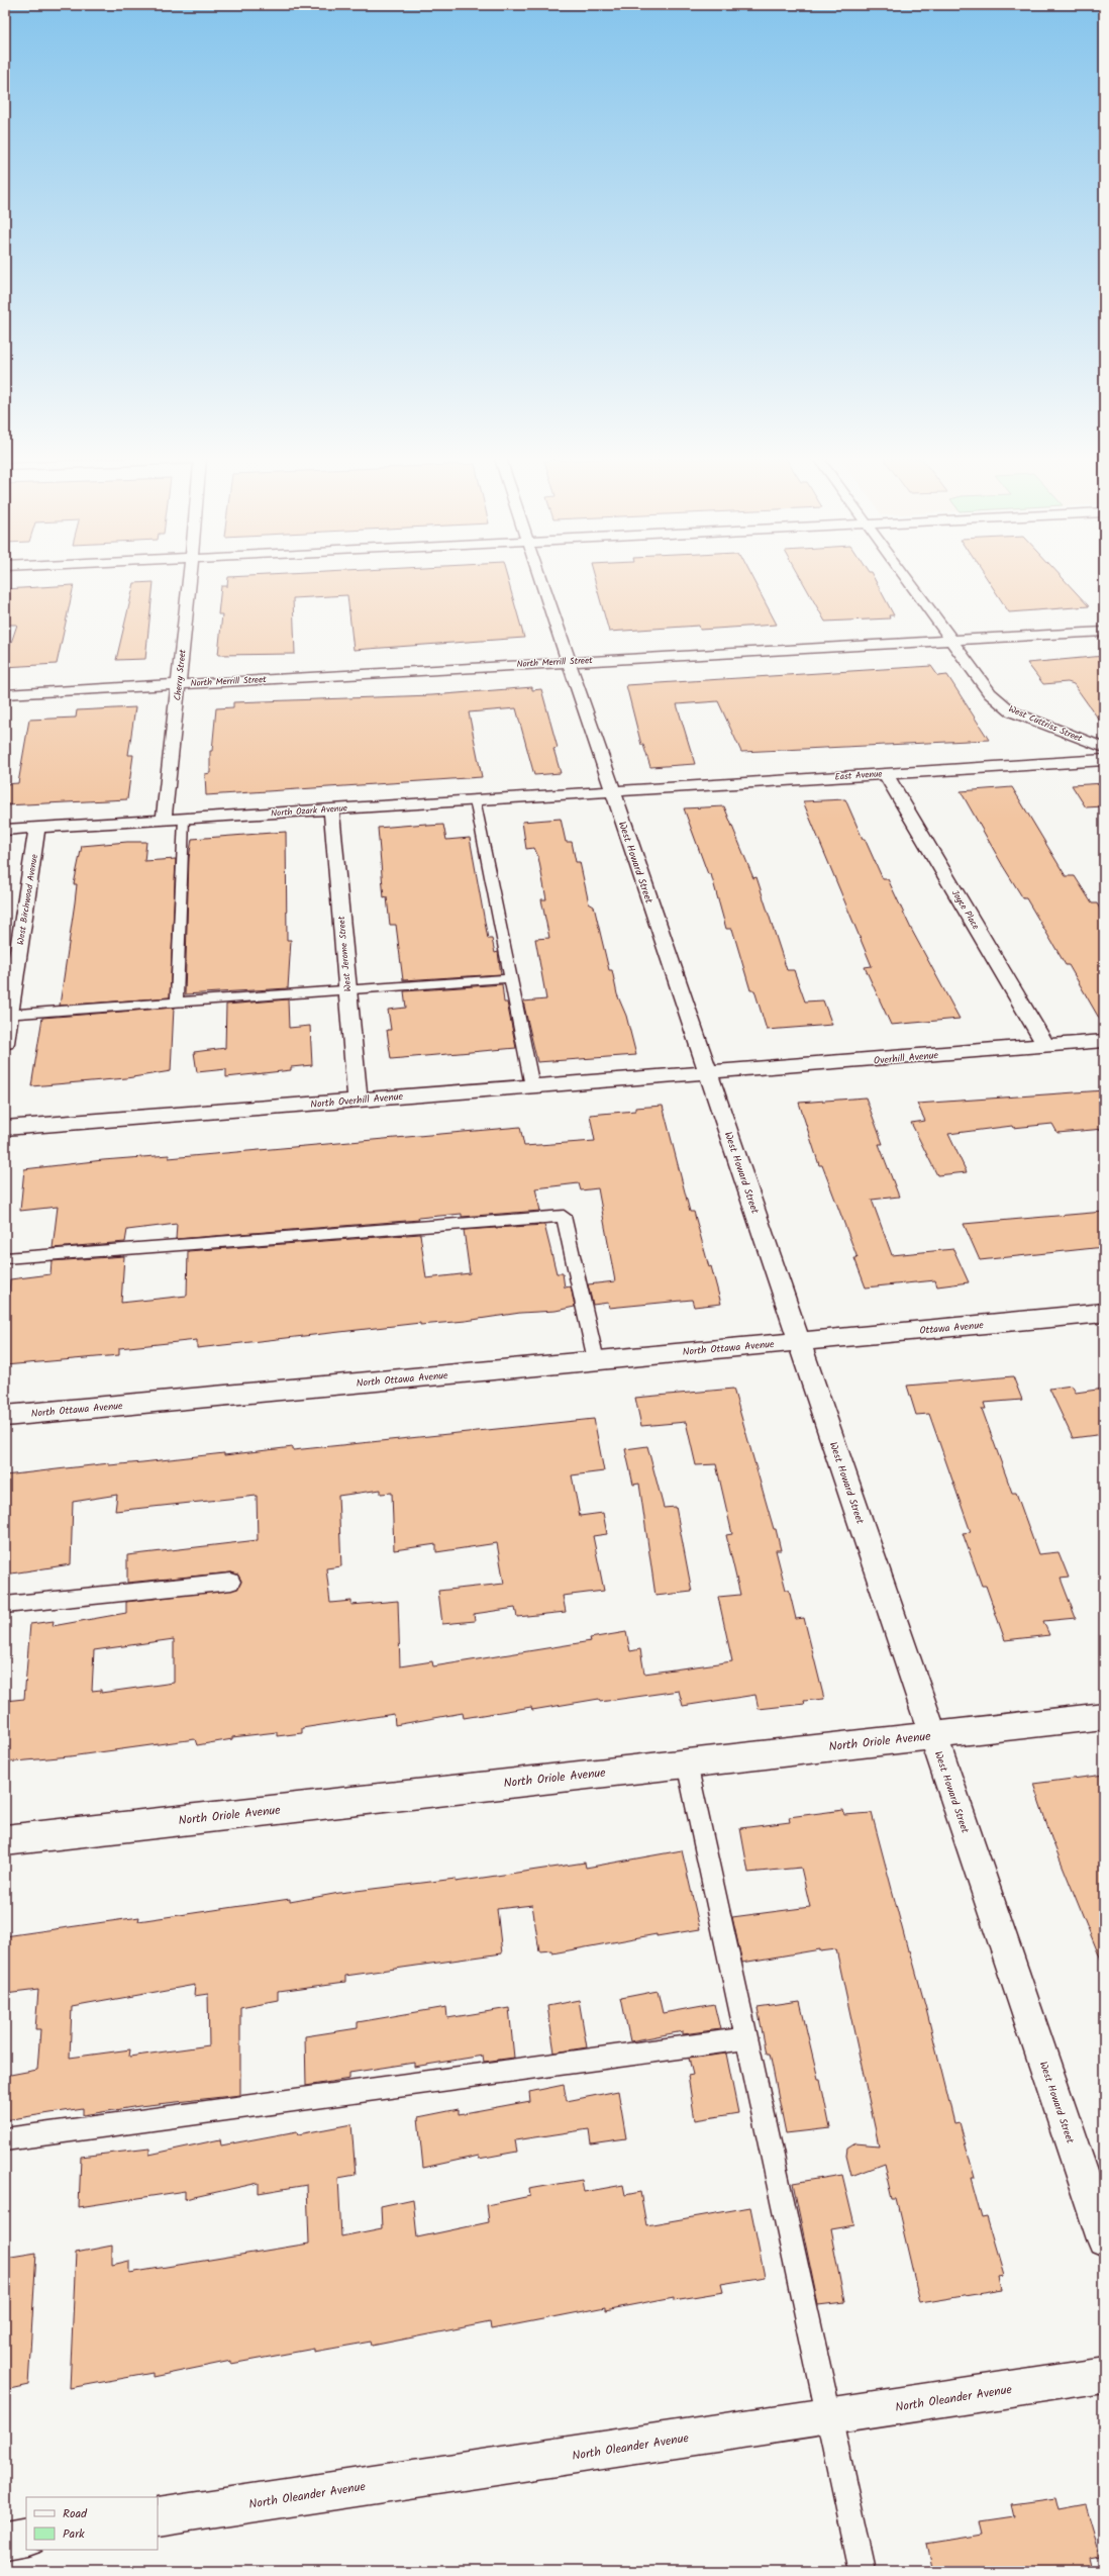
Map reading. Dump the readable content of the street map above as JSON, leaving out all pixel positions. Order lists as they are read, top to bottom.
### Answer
{
  "streets": {
    "street": [
      "North Merrill Street",
      "Cherry Street",
      "West Cuttriss Street",
      "East Avenue",
      "North Ozark Avenue",
      "West Howard Street",
      "West Birchwood Avenue",
      "Joyce Place",
      "West Jerome Street",
      "Overhill Avenue",
      "North Overhill Avenue",
      "Ottawa Avenue",
      "North Ottawa Avenue",
      "North Oriole Avenue",
      "North Oleander Avenue"
    ]
  },
  "crossings": [
    ["North Merrill Street", "Cherry Street"],
    ["North Merrill Street", "West Cuttriss Street"],
    ["North Merrill Street", "West Howard Street"],
    ["Cherry Street", "North Ozark Avenue"],
    ["East Avenue", "North Ozark Avenue"],
    ["East Avenue", "West Howard Street"],
    ["East Avenue", "Joyce Place"],
    ["North Ozark Avenue", "West Howard Street"],
    ["North Ozark Avenue", "West Birchwood Avenue"],
    ["North Ozark Avenue", "West Jerome Street"],
    ["West Howard Street", "Overhill Avenue"],
    ["West Howard Street", "North Overhill Avenue"],
    ["West Howard Street", "Ottawa Avenue"],
    ["West Howard Street", "North Ottawa Avenue"],
    ["West Howard Street", "North Oriole Avenue"],
    ["Joyce Place", "Overhill Avenue"],
    ["West Jerome Street", "North Overhill Avenue"],
    ["Overhill Avenue", "North Overhill Avenue"],
    ["Ottawa Avenue", "North Ottawa Avenue"]
  ],
  "legend": ["Road", "Park"]
}
